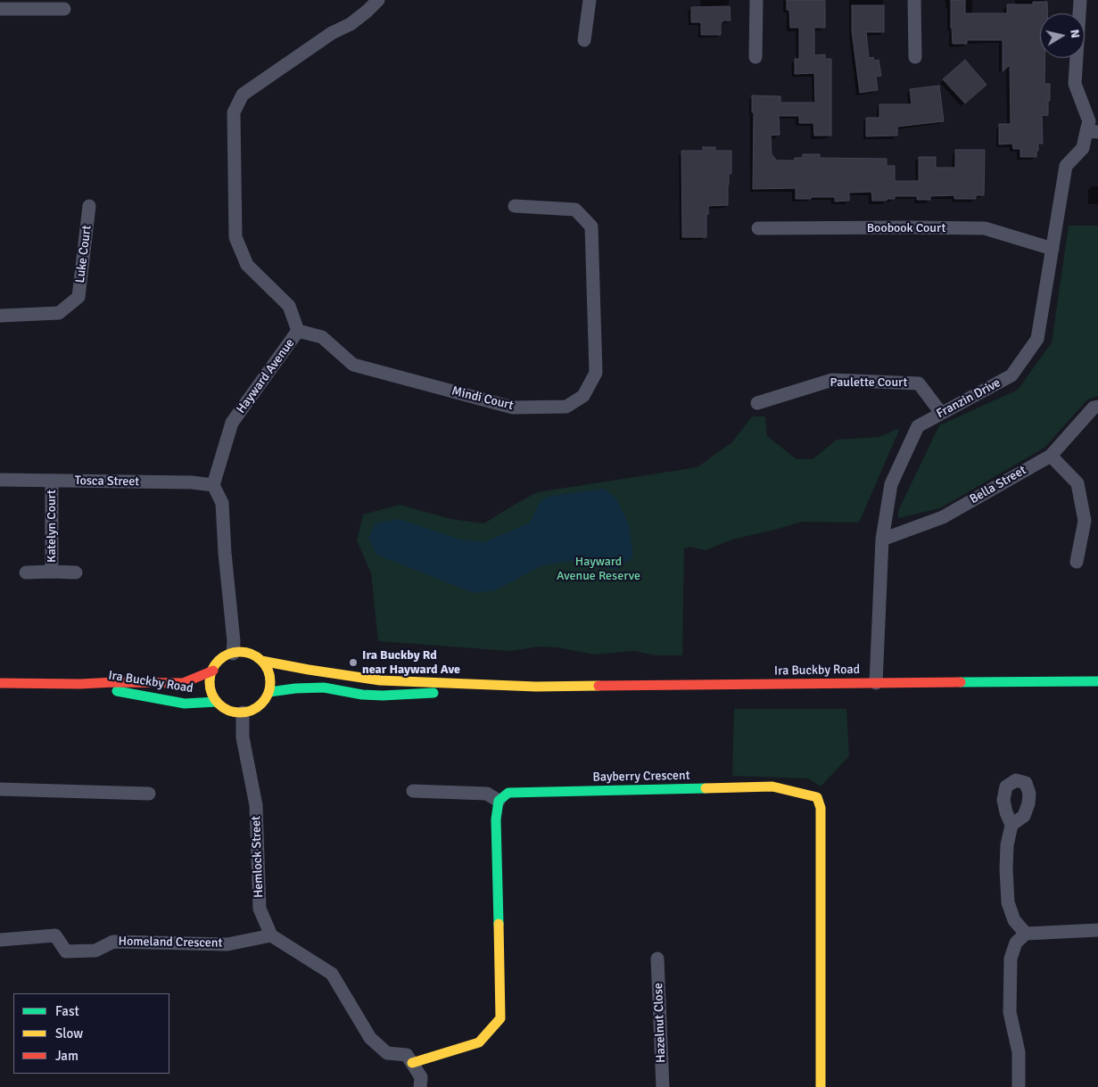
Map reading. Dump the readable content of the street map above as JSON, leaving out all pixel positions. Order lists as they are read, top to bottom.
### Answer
{
  "streets": {
    "street": [
      "Boobook Court",
      "Luke Court",
      "Hayward Avenue",
      "Paulette Court",
      "Mindi Court",
      "Franzin Drive",
      "Tosca Street",
      "Bella Street",
      "Katelyn Court",
      "Ira Buckby Road",
      "Bayberry Crescent",
      "Hemlock Street",
      "Homeland Crescent",
      "Hazelnut Close"
    ]
  },
  "crossings": [
    ["Boobook Court", "Franzin Drive"],
    ["Hayward Avenue", "Mindi Court"],
    ["Hayward Avenue", "Tosca Street"],
    ["Paulette Court", "Franzin Drive"],
    ["Franzin Drive", "Bella Street"],
    ["Franzin Drive", "Ira Buckby Road"],
    ["Tosca Street", "Katelyn Court"],
    ["Ira Buckby Road", "Hemlock Street"],
    ["Hemlock Street", "Homeland Crescent"]
  ],
  "parks": ["Hayward Avenue Reserve"],
  "places": ["Ira Buckby Rd near Hayward Ave"],
  "legend": ["Fast", "Slow", "Jam"],
  "north": "right"
}
